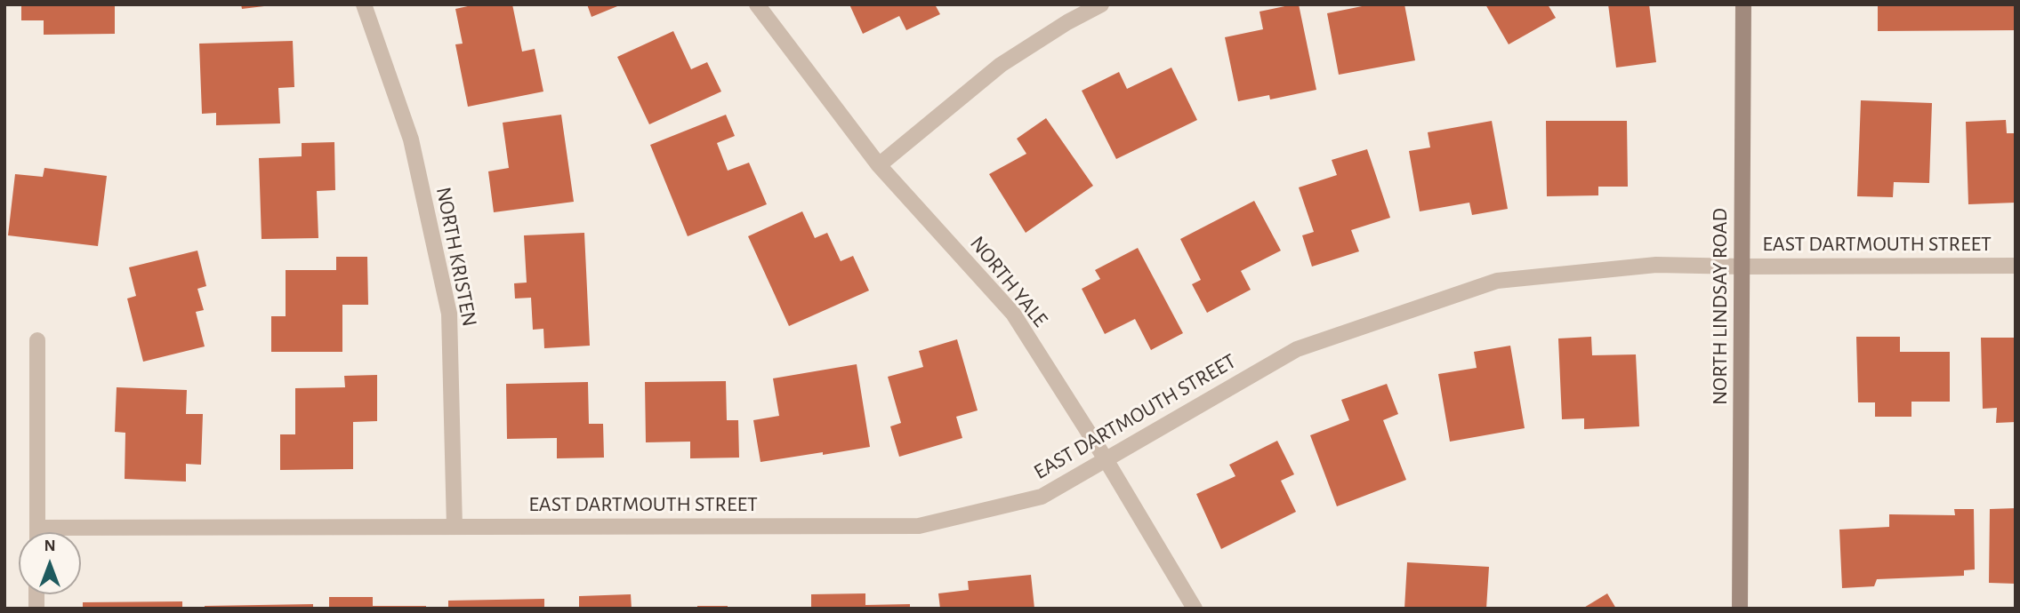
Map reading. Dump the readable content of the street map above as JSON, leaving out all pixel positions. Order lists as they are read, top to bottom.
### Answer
{
  "streets": {
    "main road": ["NORTH LINDSAY ROAD"],
    "street": ["EAST DARTMOUTH STREET", "NORTH KRISTEN", "NORTH YALE"]
  },
  "crossings": [
    ["EAST DARTMOUTH STREET", "NORTH KRISTEN"],
    ["EAST DARTMOUTH STREET", "NORTH YALE"],
    ["EAST DARTMOUTH STREET", "NORTH LINDSAY ROAD"]
  ],
  "north": "top"
}
